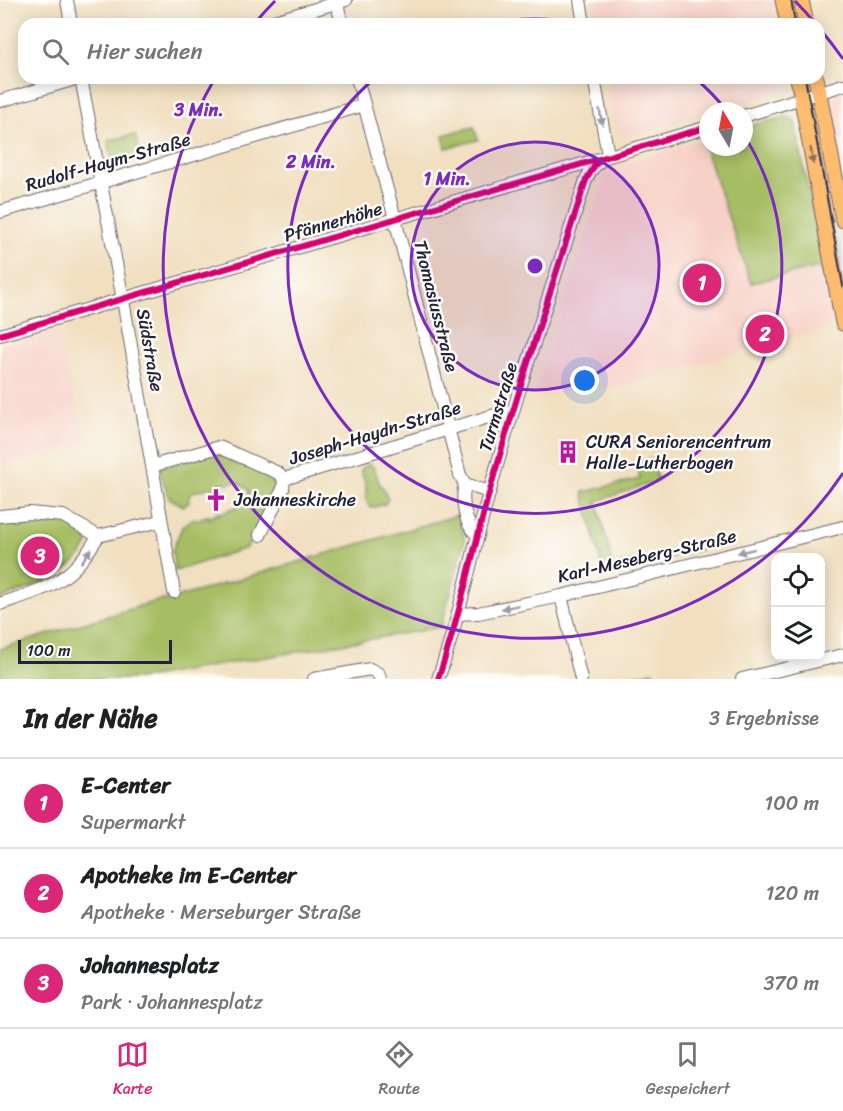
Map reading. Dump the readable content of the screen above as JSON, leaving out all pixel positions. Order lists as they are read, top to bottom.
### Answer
{
  "streets": {
    "street": [
      "Rudolf-Haym-Straße",
      "Pfännerhöhe",
      "Thomasiusstraße",
      "Südstraße",
      "Turmstraße",
      "Joseph-Haydn-Straße",
      "Karl-Meseberg-Straße"
    ]
  },
  "crossings": [
    ["Rudolf-Haym-Straße", "Thomasiusstraße"],
    ["Rudolf-Haym-Straße", "Südstraße"],
    ["Pfännerhöhe", "Thomasiusstraße"],
    ["Pfännerhöhe", "Südstraße"],
    ["Pfännerhöhe", "Turmstraße"],
    ["Thomasiusstraße", "Turmstraße"],
    ["Thomasiusstraße", "Joseph-Haydn-Straße"],
    ["Turmstraße", "Joseph-Haydn-Straße"],
    ["Turmstraße", "Karl-Meseberg-Straße"]
  ],
  "one_way": ["Karl-Meseberg-Straße"],
  "places": {
    "building": ["CURA Seniorencentrum Halle-Lutherbogen"],
    "church": ["Johanneskirche"]
  },
  "scale_bar": "100 m",
  "north": "top",
  "page": {
    "search": "Hier suchen",
    "pins": ["1", "2", "3"],
    "scale": "100 m",
    "heading": ["In der Nähe", "3 Ergebnisse"],
    "list": [
      {
        "mark": "1",
        "name": "E-Center",
        "note": "Supermarkt",
        "value": "100 m"
      },
      {
        "mark": "2",
        "name": "Apotheke im E-Center",
        "note": "Apotheke · Merseburger Straße",
        "value": "120 m"
      },
      {
        "mark": "3",
        "name": "Johannesplatz",
        "note": "Park · Johannesplatz",
        "value": "370 m"
      }
    ],
    "nav": ["Karte", "Route", "Gespeichert"]
  },
  "rings": ["3 Min.", "2 Min.", "1 Min."]
}
